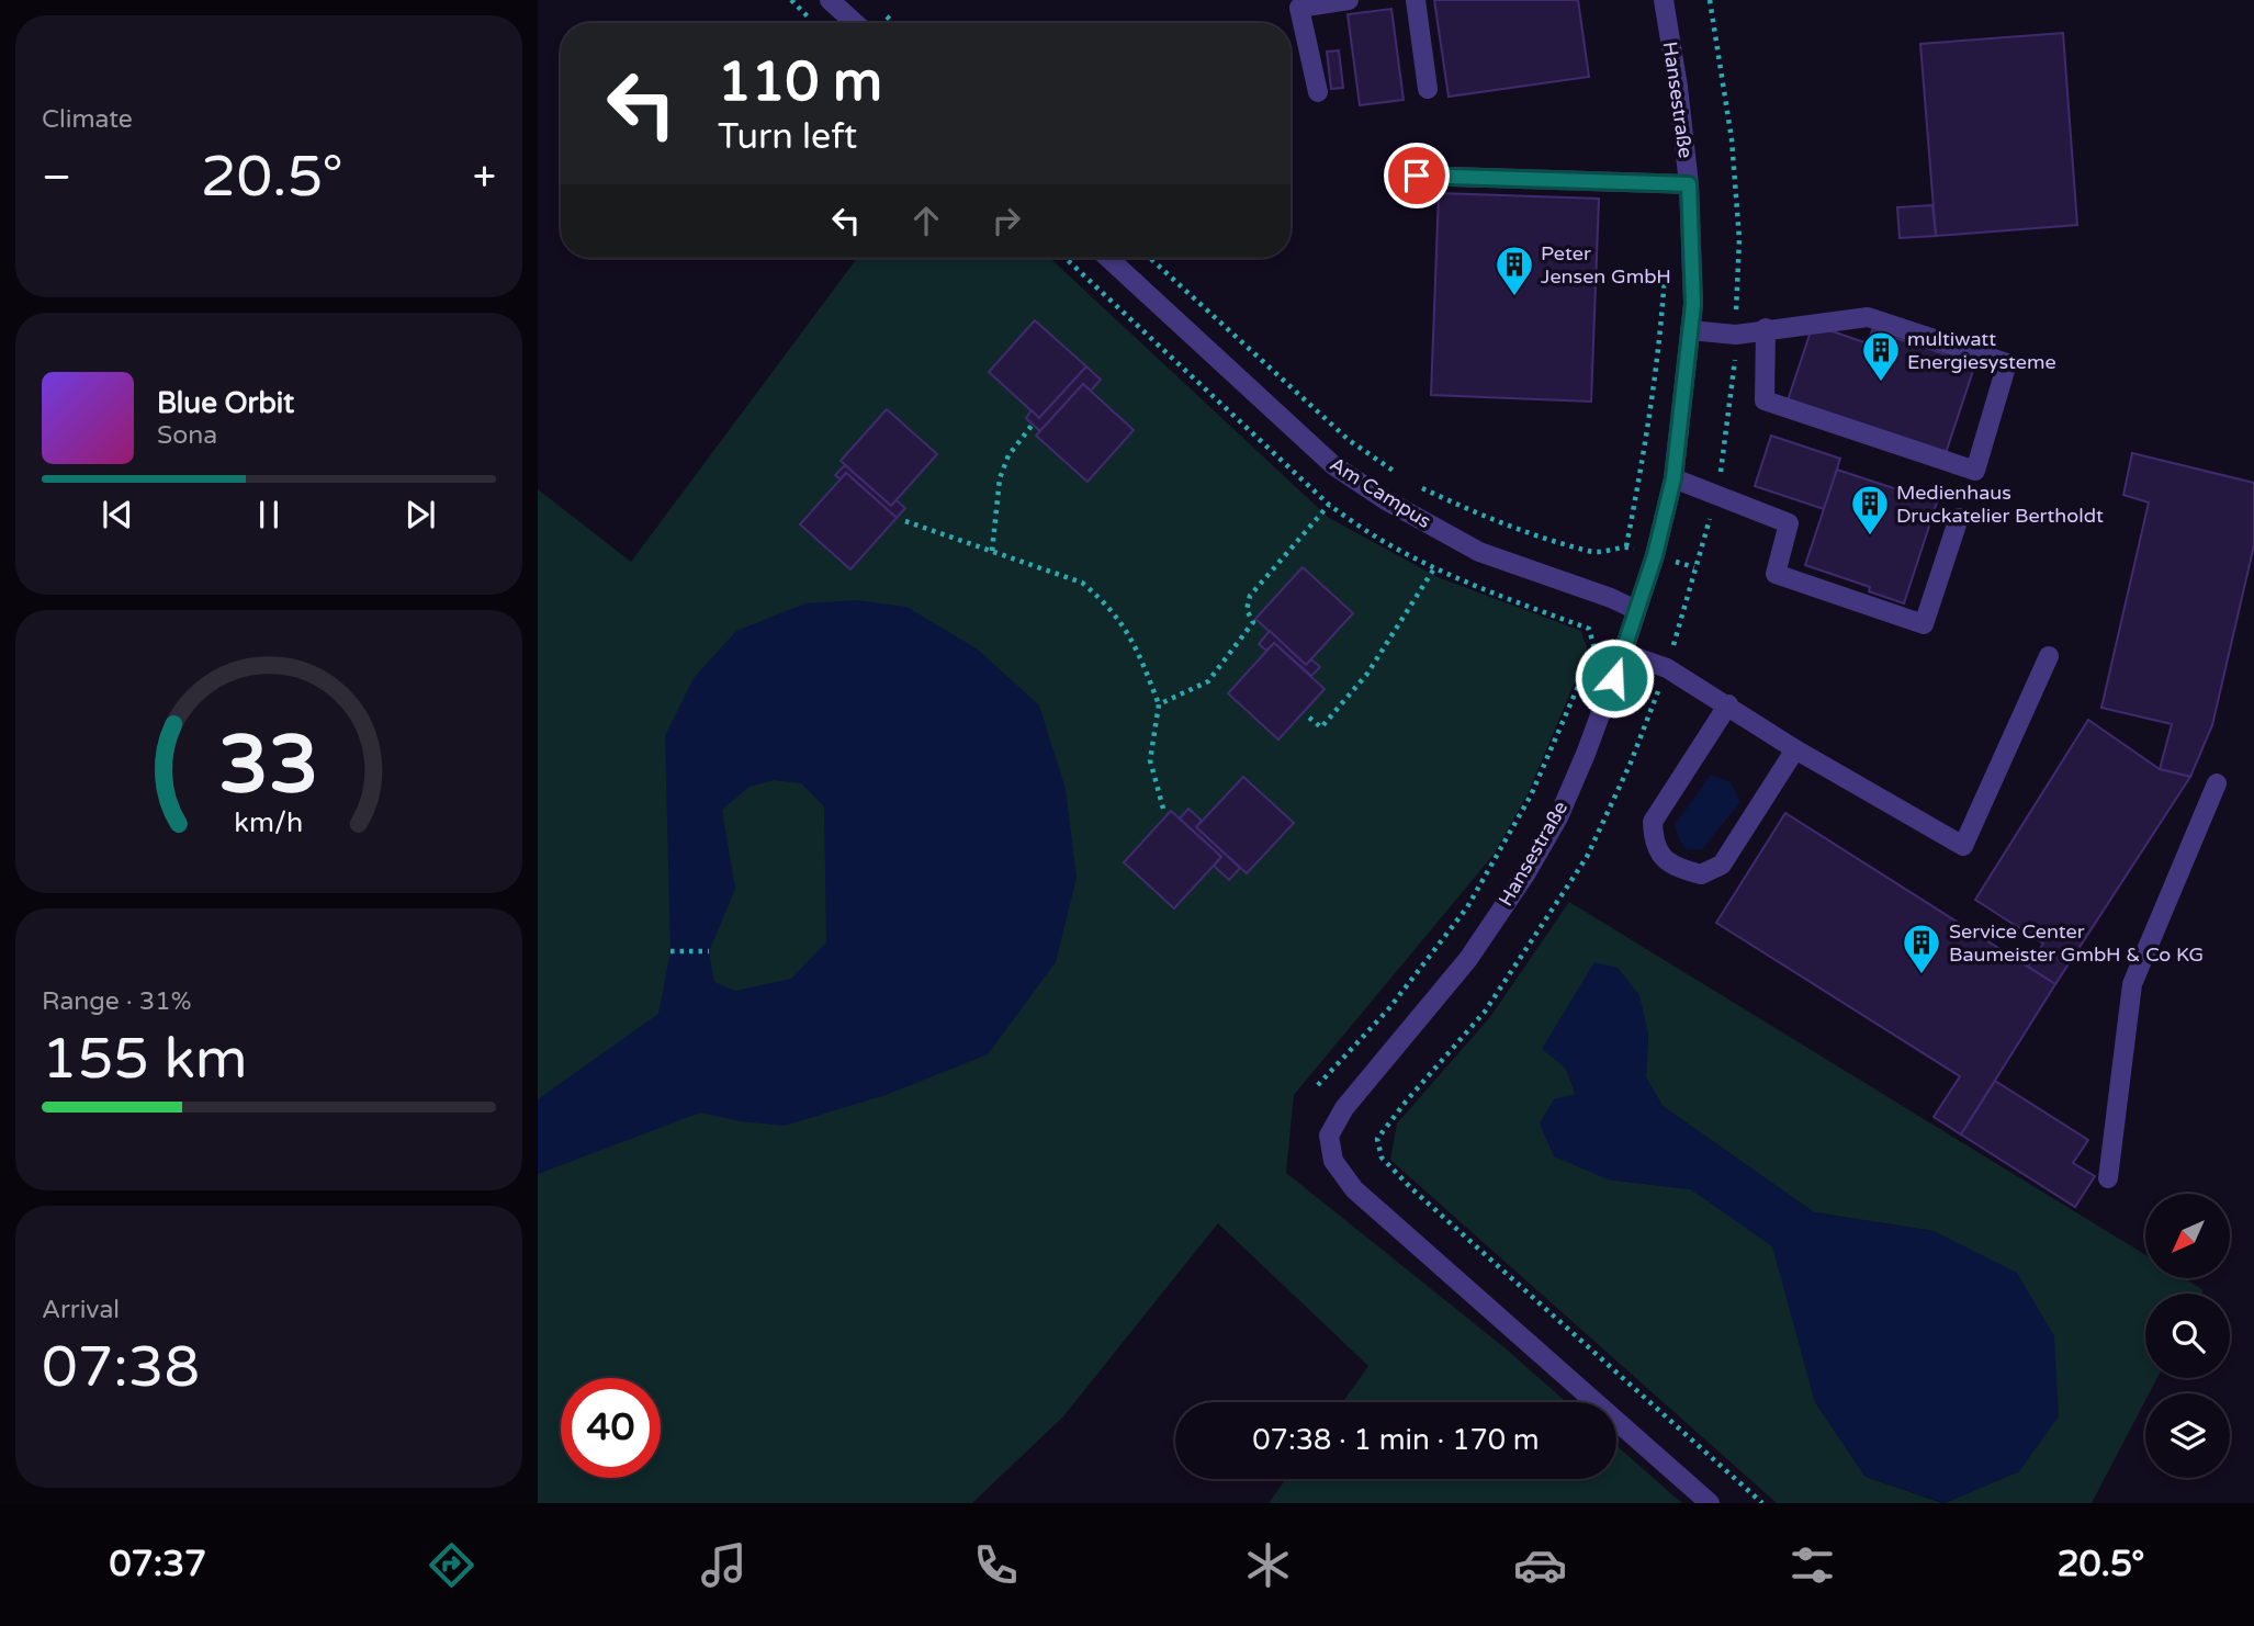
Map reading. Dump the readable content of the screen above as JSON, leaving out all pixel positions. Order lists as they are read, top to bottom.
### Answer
{
  "streets": {
    "street": ["Hansestraße", "Am Campus"]
  },
  "crossings": [
    ["Hansestraße", "Am Campus"]
  ],
  "places": {
    "building": [
      "Peter Jensen GmbH",
      "multiwatt Energiesysteme",
      "Medienhaus Druckatelier Bertholdt",
      "Service Center Baumeister GmbH & Co KG"
    ]
  },
  "north": "bottom left",
  "page": {
    "tile": [
      "Climate",
      ["Range · 31%", "155 km"],
      ["Arrival", "07:38"]
    ],
    "turn": ["110 m", "Turn left"],
    "heat": ["−", "20.5°", "+"],
    "song": ["Blue Orbit", "Sona"],
    "limit": "40",
    "trip": "07:38 · 1 min · 170 m",
    "tabs": ["07:37", "20.5°"],
    "gauge": ["33", "km/h"]
  }
}
